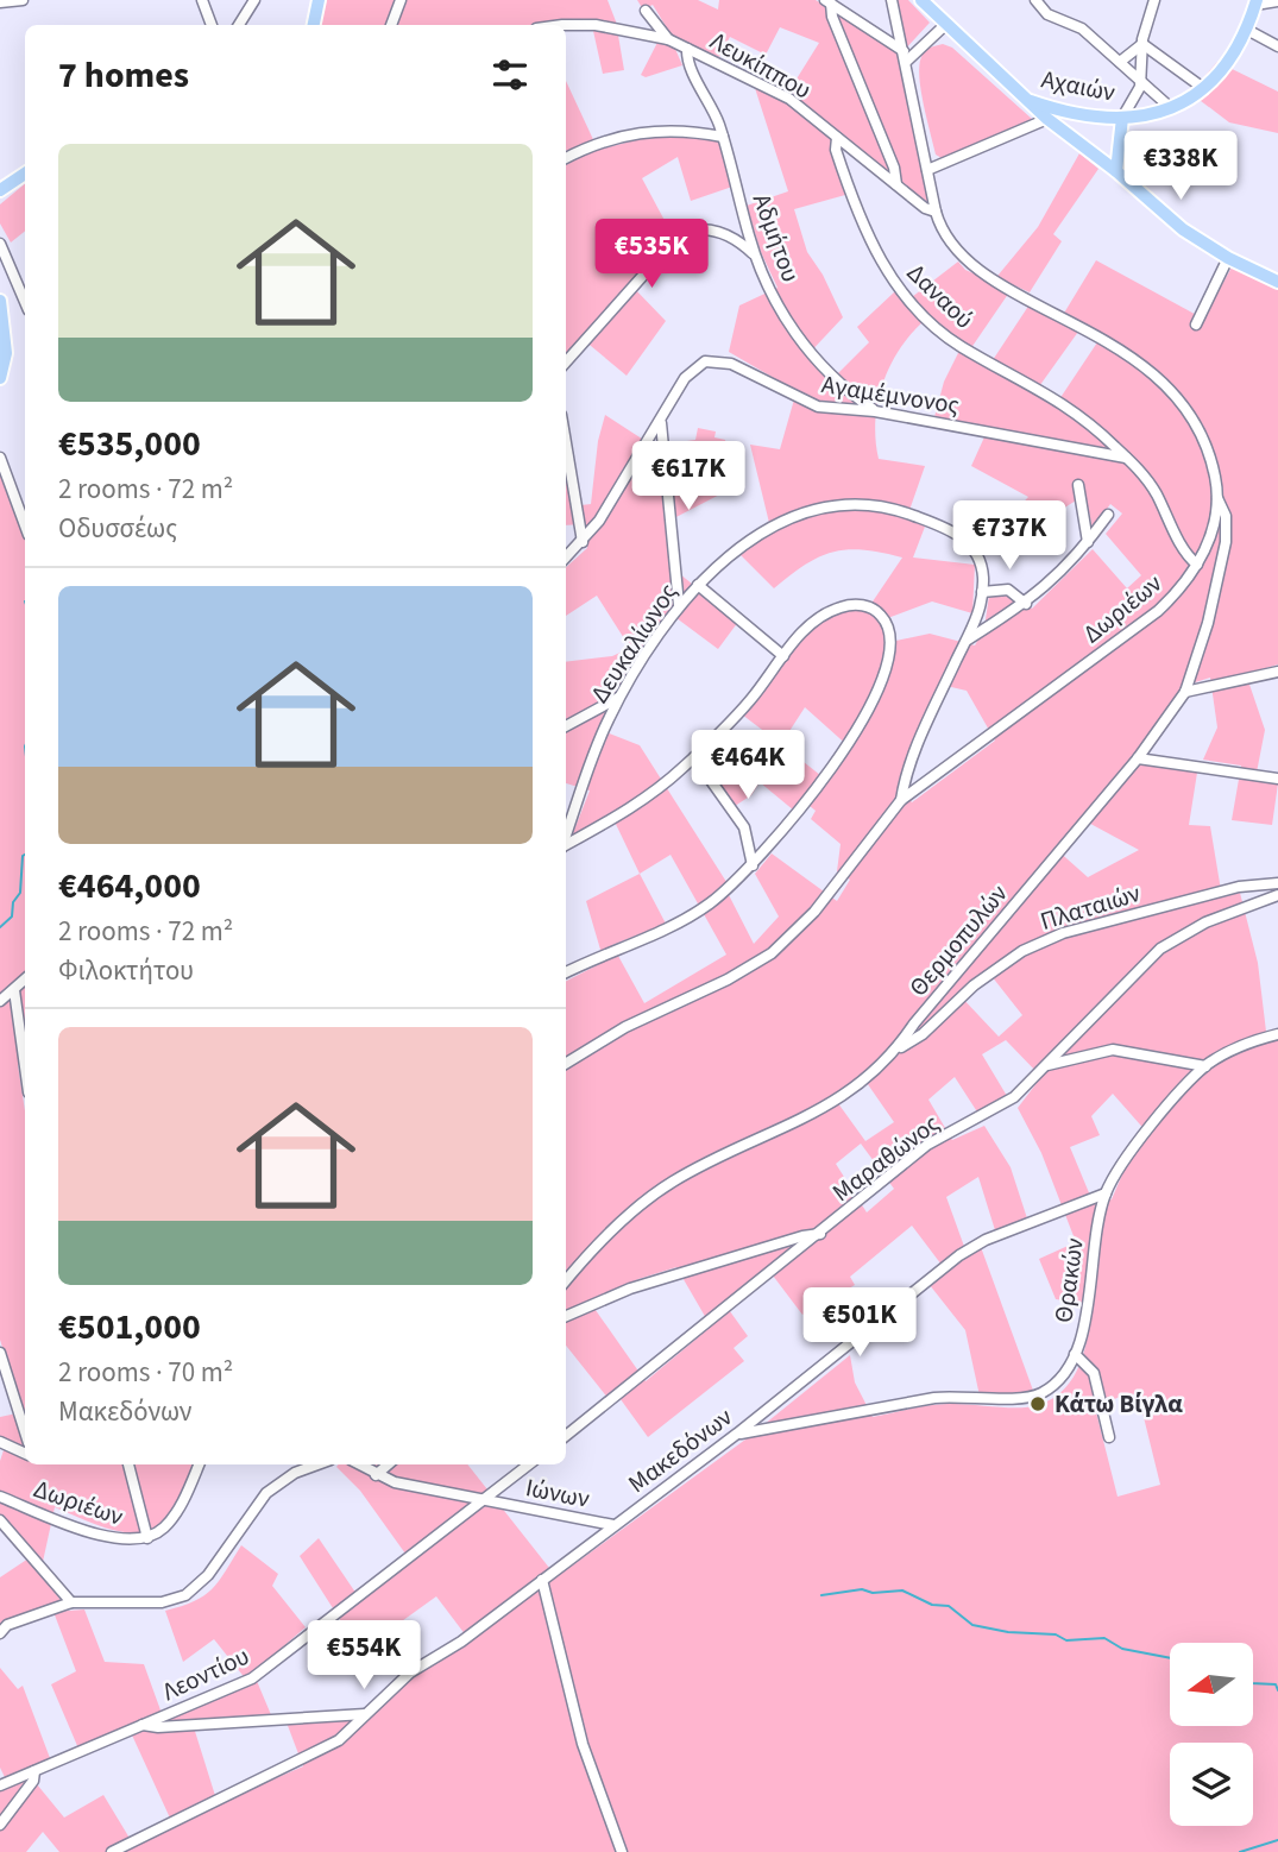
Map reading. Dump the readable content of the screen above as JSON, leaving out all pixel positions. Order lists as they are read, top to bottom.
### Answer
{
  "streets": {
    "main road": ["Αχαιών"],
    "street": [
      "Λευκίππου",
      "Αδμήτου",
      "Δαναού",
      "Αγαμέμνονος",
      "Δωριέων",
      "Δευκαλίωνος",
      "Πλαταιών",
      "Θερμοπυλών",
      "Μαραθώνος",
      "Θρακών",
      "Μακεδόνων",
      "Ιώνων",
      "Λεοντίου"
    ]
  },
  "crossings": [
    ["Λευκίππου", "Αδμήτου"],
    ["Λευκίππου", "Δαναού"],
    ["Λευκίππου", "Δωριέων"],
    ["Αδμήτου", "Αγαμέμνονος"],
    ["Δαναού", "Αγαμέμνονος"],
    ["Δαναού", "Δωριέων"],
    ["Δωριέων", "Δευκαλίωνος"],
    ["Δωριέων", "Θερμοπυλών"],
    ["Πλαταιών", "Θερμοπυλών"],
    ["Θρακών", "Μακεδόνων"],
    ["Μακεδόνων", "Ιώνων"],
    ["Ιώνων", "Λεοντίου"]
  ],
  "places": ["Κάτω Βίγλα"],
  "north": "left",
  "page": {
    "heading": "7 homes",
    "list": [
      {
        "name": "€535,000",
        "note": "2 rooms · 72 m² · Οδυσσέως"
      },
      {
        "name": "€464,000",
        "note": "2 rooms · 72 m² · Φιλοκτήτου"
      },
      {
        "name": "€501,000",
        "note": "2 rooms · 70 m² · Μακεδόνων"
      }
    ],
    "price": [
      "€338K",
      "€535K",
      "€617K",
      "€737K",
      "€464K",
      "€501K",
      "€554K"
    ]
  }
}
